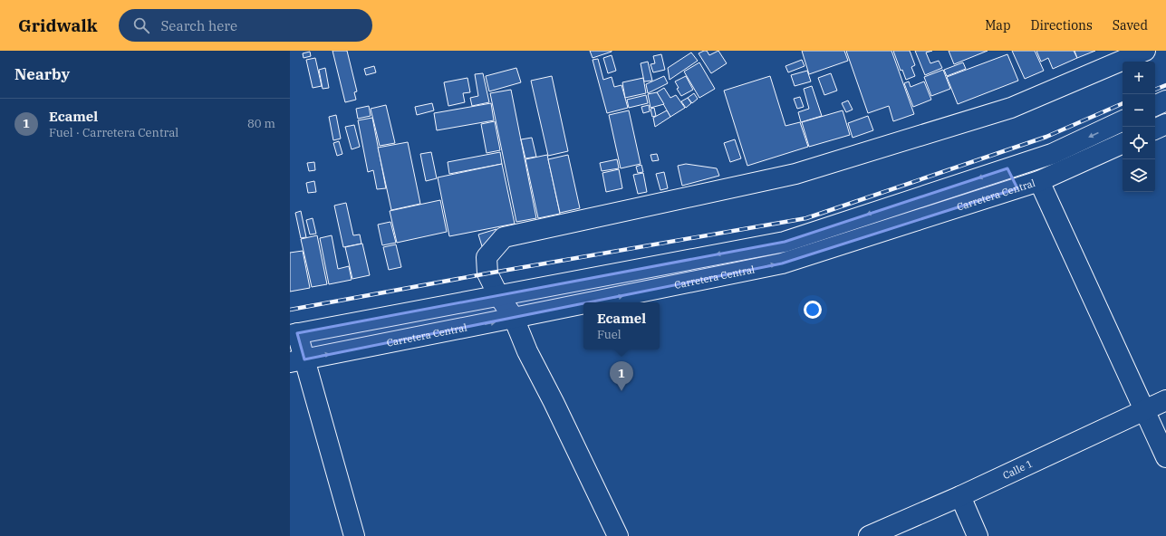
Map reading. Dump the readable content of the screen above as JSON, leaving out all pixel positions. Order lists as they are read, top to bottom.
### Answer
{
  "streets": {
    "main road": ["Carretera Central", "Calle 1"]
  },
  "page": {
    "header": "Gridwalk",
    "search": "Search here",
    "nav": ["Map", "Directions", "Saved"],
    "heading": "Nearby",
    "map_buttons": ["+", "−"],
    "list": [
      {
        "mark": "1",
        "name": "Ecamel",
        "note": "Fuel · Carretera Central",
        "value": "80 m"
      }
    ],
    "popup": ["Ecamel", "Fuel"],
    "pins": "1"
  }
}
